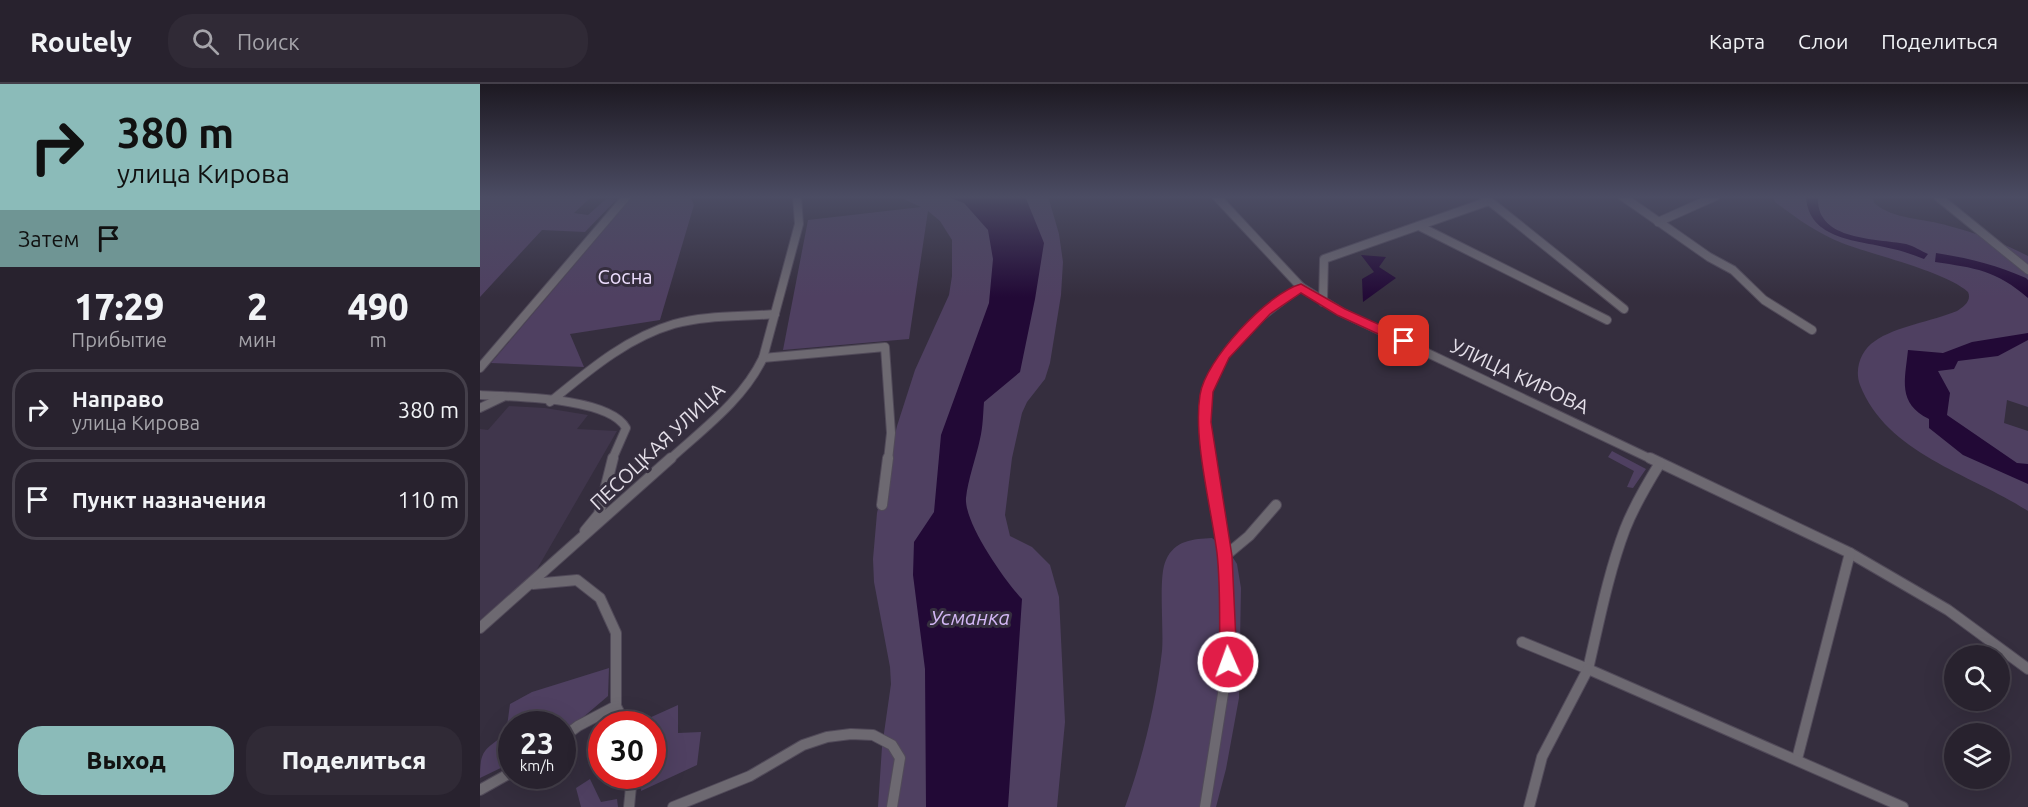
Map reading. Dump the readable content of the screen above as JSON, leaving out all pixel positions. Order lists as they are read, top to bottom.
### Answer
{
  "streets": {
    "street": ["УЛИЦА КИРОВА", "ПЕСОЦКАЯ УЛИЦА"]
  },
  "water": ["Усманка"],
  "parks": ["Сосна"],
  "page": {
    "header": "Routely",
    "search": "Поиск",
    "nav": ["Карта", "Слои", "Поделиться"],
    "turn": ["380 m", "улица Кирова"],
    "then": "Затем",
    "eta": [
      "17:29",
      "Прибытие",
      "2",
      "мин",
      "490",
      "m"
    ],
    "list": [
      {
        "name": "Направо",
        "note": "улица Кирова",
        "value": "380 m"
      },
      {
        "name": "Пункт назначения",
        "value": "110 m"
      }
    ],
    "speed": "23 km/h",
    "limit": "30",
    "buttons": ["Выход", "Поделиться"]
  }
}
